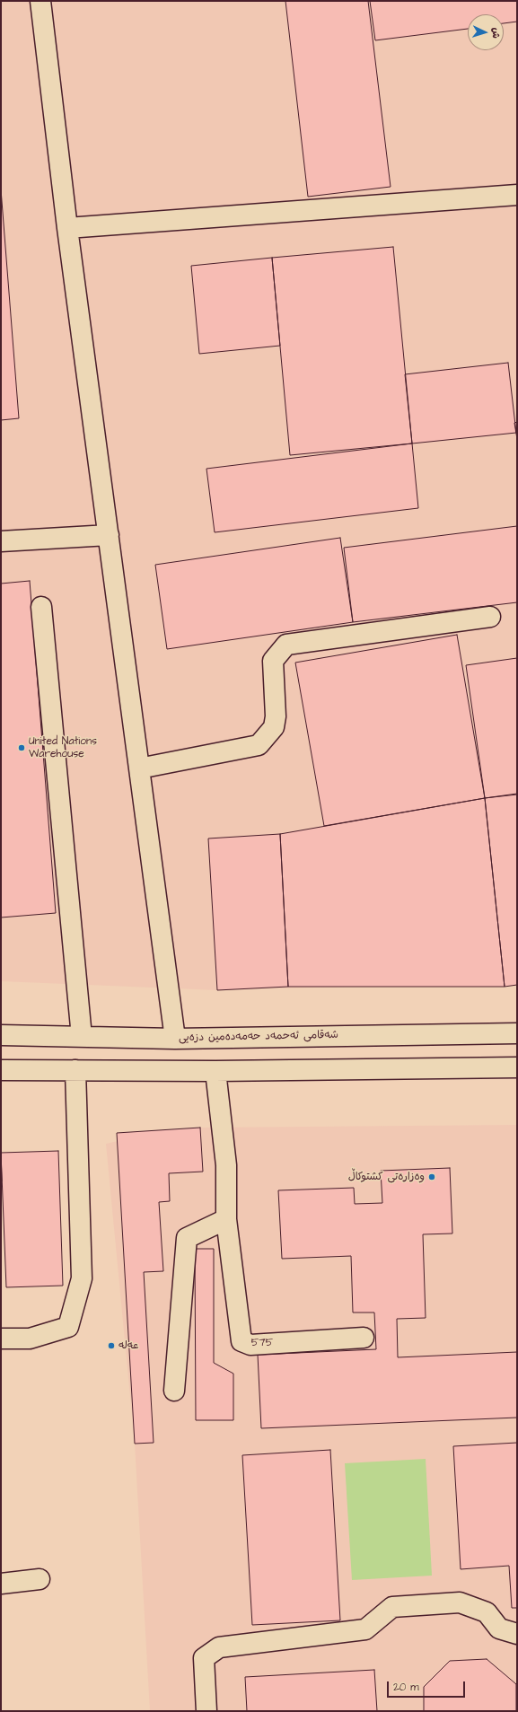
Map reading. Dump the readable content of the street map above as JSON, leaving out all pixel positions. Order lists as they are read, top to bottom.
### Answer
{
  "streets": {
    "street": ["شەقامی ئەحمەد حەمەدەمین دزەیی", "575"]
  },
  "places": ["United Nations Warehouse", "وەزارەتی کشتوکاڵ", "عەلە"],
  "scale_bar": "20 m",
  "north": "right"
}
